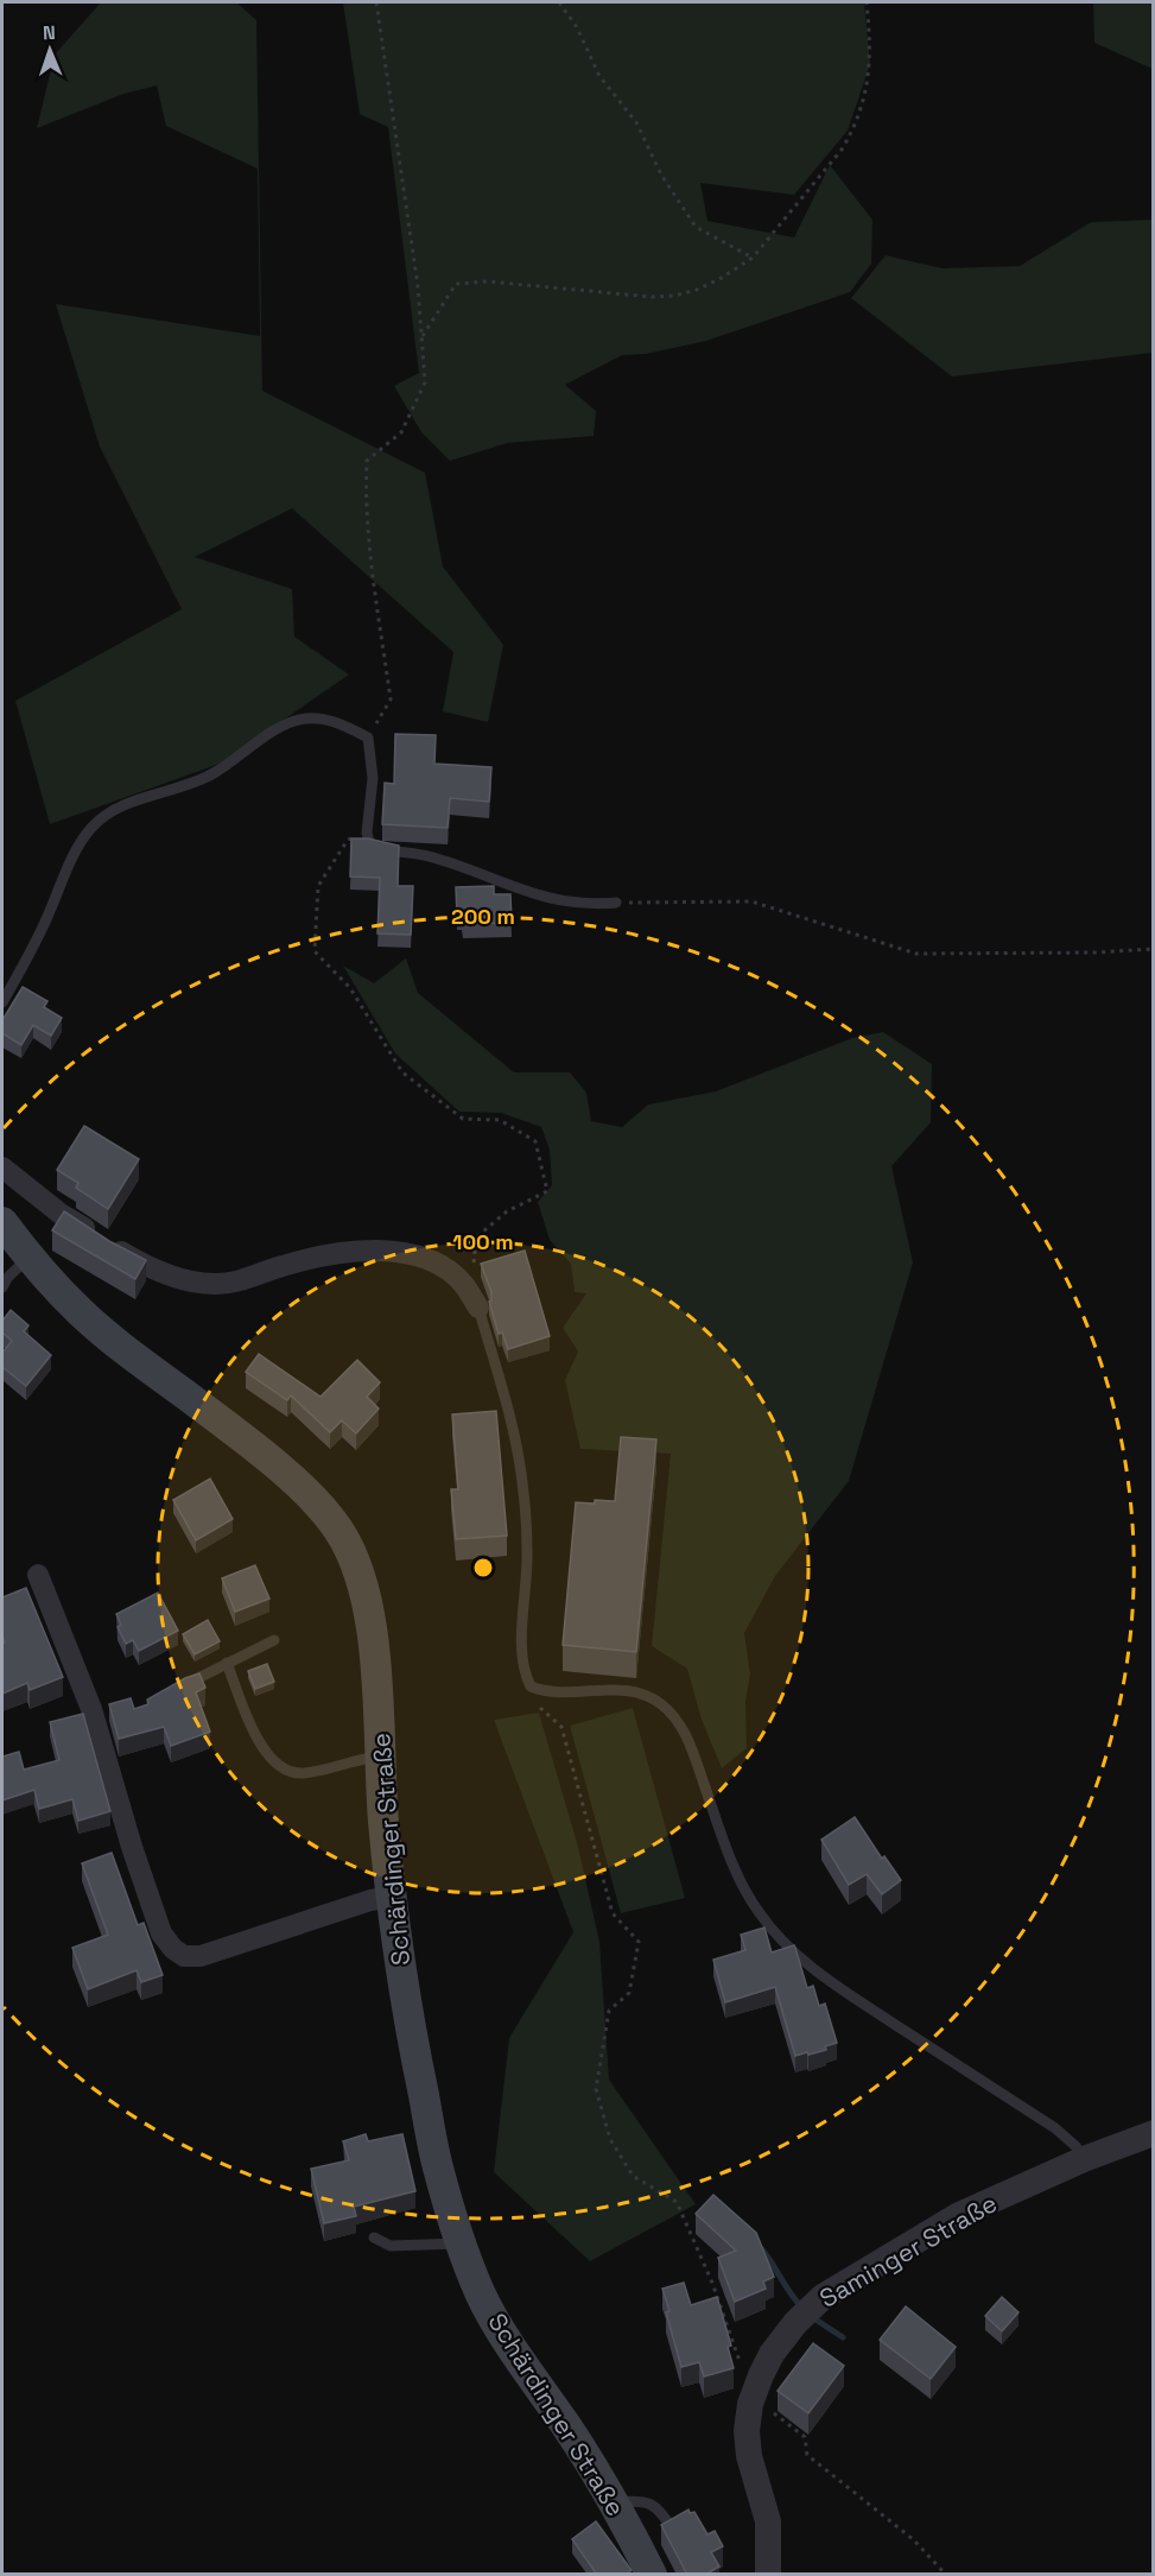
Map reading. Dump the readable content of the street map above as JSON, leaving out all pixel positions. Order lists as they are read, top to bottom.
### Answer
{
  "streets": {
    "main road": ["Schärdinger Straße"],
    "street": ["Saminger Straße"]
  },
  "north": "top",
  "rings": ["200 m", "100 m"]
}
